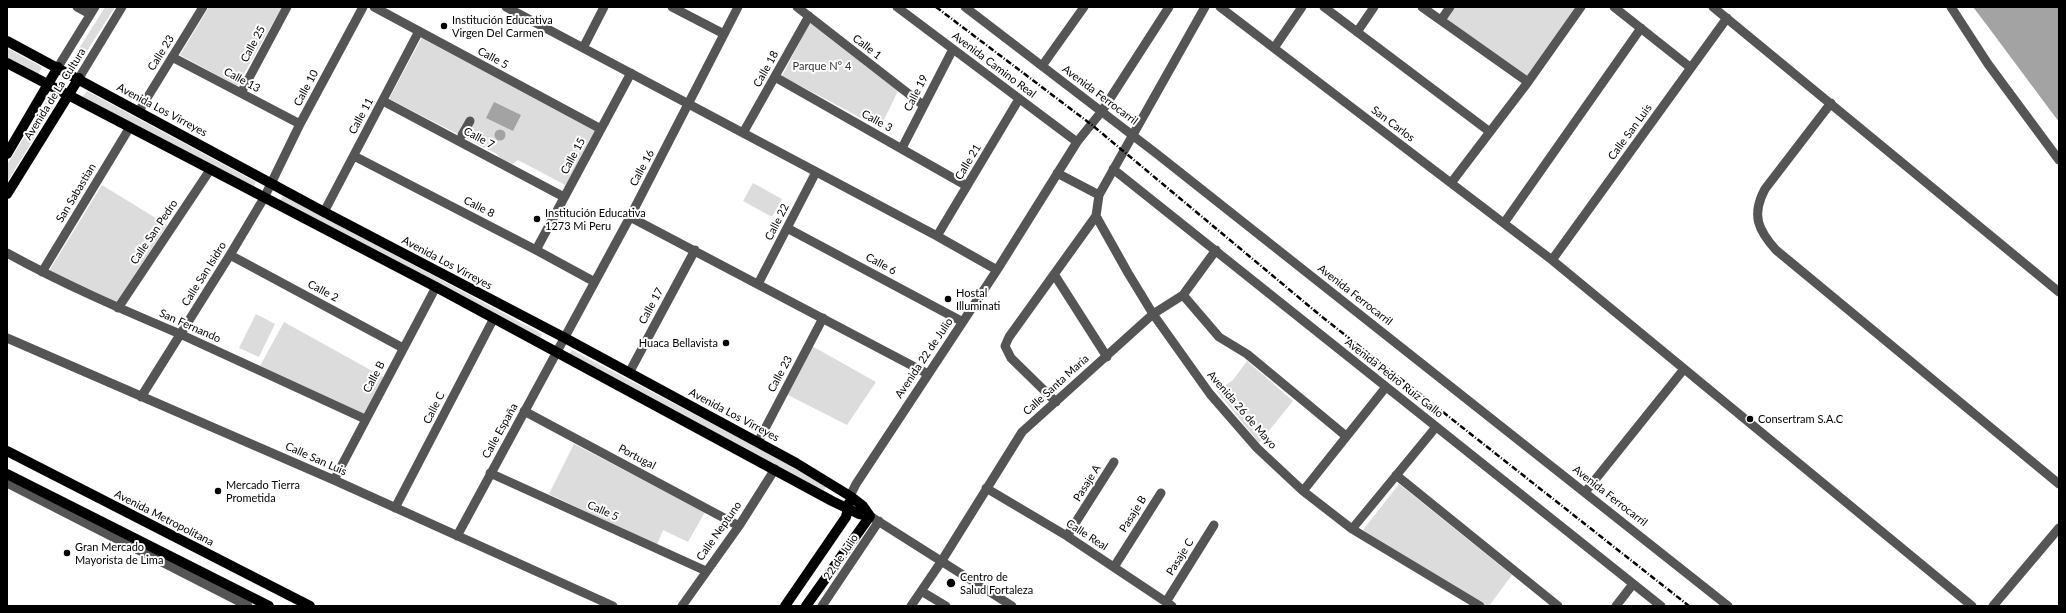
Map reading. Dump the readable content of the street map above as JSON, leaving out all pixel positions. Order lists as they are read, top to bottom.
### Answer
{
  "streets": {
    "main road": [
      "Avenida de La Cultura",
      "Avenida Los Virreyes",
      "Avenida 22 de Julio",
      "Avenida Metropolitana"
    ],
    "street": [
      "Calle 25",
      "Calle 1",
      "Calle 23",
      "Calle 5",
      "Avenida Camino Real",
      "Calle 18",
      "Calle 13",
      "Calle 10",
      "Calle 19",
      "Avenida Ferrocarril",
      "Calle 11",
      "Calle 3",
      "San Carlos",
      "Calle San Luis",
      "Calle 7",
      "Calle 15",
      "Calle 21",
      "Calle 16",
      "San Sabastian",
      "Calle 8",
      "Calle 22",
      "Calle San Pedro",
      "Calle 6",
      "Calle San Isidro",
      "Calle 2",
      "Calle 17",
      "San Fernando",
      "Calle B",
      "Avenida Pedro Ruiz Gallo",
      "Calle Santa María",
      "Calle C",
      "Avenida 26 de Mayo",
      "Calle España",
      "Portugal",
      "Pasaje A",
      "Pasaje B",
      "Calle Neptuno",
      "Calle Real",
      "22 de Julio",
      "Pasaje C"
    ]
  },
  "crossings": [
    ["Calle 25", "Calle 13"],
    ["Calle 1", "Calle 18"],
    ["Calle 1", "Calle 19"],
    ["Calle 23", "Calle 13"],
    ["Calle 23", "Avenida Los Virreyes"],
    ["Calle 5", "Calle 11"],
    ["Calle 5", "Calle 15"],
    ["Calle 5", "Calle España"],
    ["Calle 5", "Calle Neptuno"],
    ["Avenida Camino Real", "Calle 19"],
    ["Avenida Camino Real", "Calle 21"],
    ["Avenida Camino Real", "Avenida 22 de Julio"],
    ["Calle 18", "Calle 3"],
    ["Calle 13", "Calle 10"],
    ["Calle 10", "Avenida Los Virreyes"],
    ["Calle 10", "Calle San Isidro"],
    ["Calle 19", "Calle 3"],
    ["Avenida de La Cultura", "Avenida Los Virreyes"],
    ["Avenida Ferrocarril", "Avenida 22 de Julio"],
    ["Avenida Los Virreyes", "Calle 11"],
    ["Avenida Los Virreyes", "Calle 16"],
    ["Avenida Los Virreyes", "San Sabastian"],
    ["Avenida Los Virreyes", "Calle San Pedro"],
    ["Avenida Los Virreyes", "Calle San Isidro"],
    ["Avenida Los Virreyes", "Calle 17"],
    ["Avenida Los Virreyes", "Avenida 22 de Julio"],
    ["Avenida Los Virreyes", "Calle B"],
    ["Avenida Los Virreyes", "Calle Santa María"],
    ["Avenida Los Virreyes", "Calle C"],
    ["Avenida Los Virreyes", "Calle España"],
    ["Avenida Los Virreyes", "Calle Neptuno"],
    ["Avenida Los Virreyes", "22 de Julio"],
    ["Calle 11", "Calle 7"],
    ["Calle 11", "Calle 8"],
    ["Calle 3", "Calle 21"],
    ["San Carlos", "Calle San Luis"],
    ["Calle San Luis", "Calle San Isidro"],
    ["Calle San Luis", "Calle B"],
    ["Calle San Luis", "Calle C"],
    ["Calle San Luis", "Calle España"],
    ["Calle 7", "Calle 15"],
    ["Calle 15", "Calle 8"],
    ["Calle 16", "Calle 8"],
    ["Calle 16", "Calle España"],
    ["San Sabastian", "San Fernando"],
    ["Calle 22", "Calle 6"],
    ["Calle San Pedro", "San Fernando"],
    ["Calle 6", "Avenida 22 de Julio"],
    ["Calle San Isidro", "Calle 2"],
    ["Calle San Isidro", "San Fernando"],
    ["Calle 2", "Calle B"],
    ["San Fernando", "Calle B"],
    ["Avenida Pedro Ruiz Gallo", "Calle Santa María"],
    ["Calle Santa María", "Avenida 26 de Mayo"],
    ["Calle Santa María", "Calle Real"],
    ["Calle España", "Portugal"],
    ["Portugal", "Calle Neptuno"],
    ["Pasaje A", "Calle Real"],
    ["Pasaje B", "Calle Real"],
    ["Calle Real", "Pasaje C"]
  ],
  "parks": ["Parque N° 4"],
  "places": [
    "Institución Educativa Virgen Del Carmen",
    "Institución Educativa 1273 Mi Peru",
    "Hostal Illuminati",
    "Huaca Bellavista",
    "Consertram S.A.C",
    "Mercado Tierra Prometida",
    "Gran Mercado Mayorista de Lima",
    "Centro de Salud Fortaleza"
  ]
}
